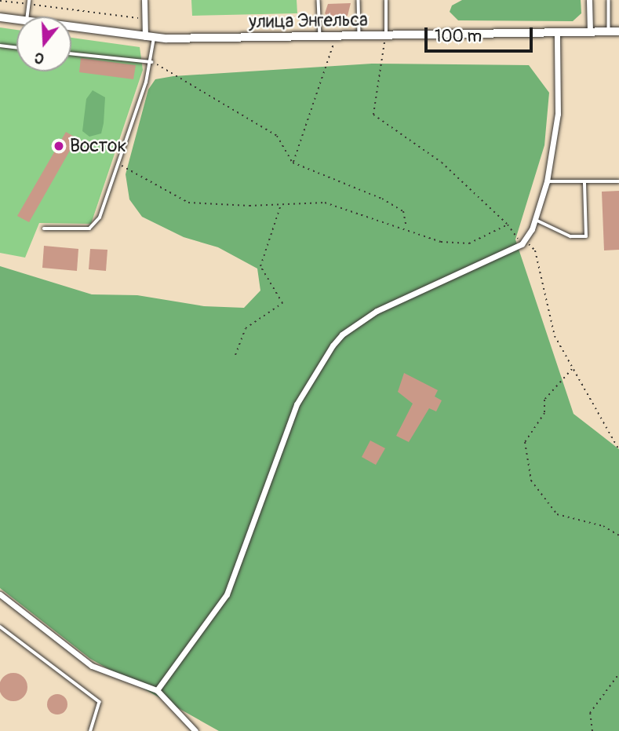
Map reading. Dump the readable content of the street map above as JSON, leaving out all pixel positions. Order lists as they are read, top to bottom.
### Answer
{
  "streets": {
    "main road": ["улица Энгельса"]
  },
  "places": ["Восток"],
  "scale_bar": "100 m",
  "north": "bottom"
}
